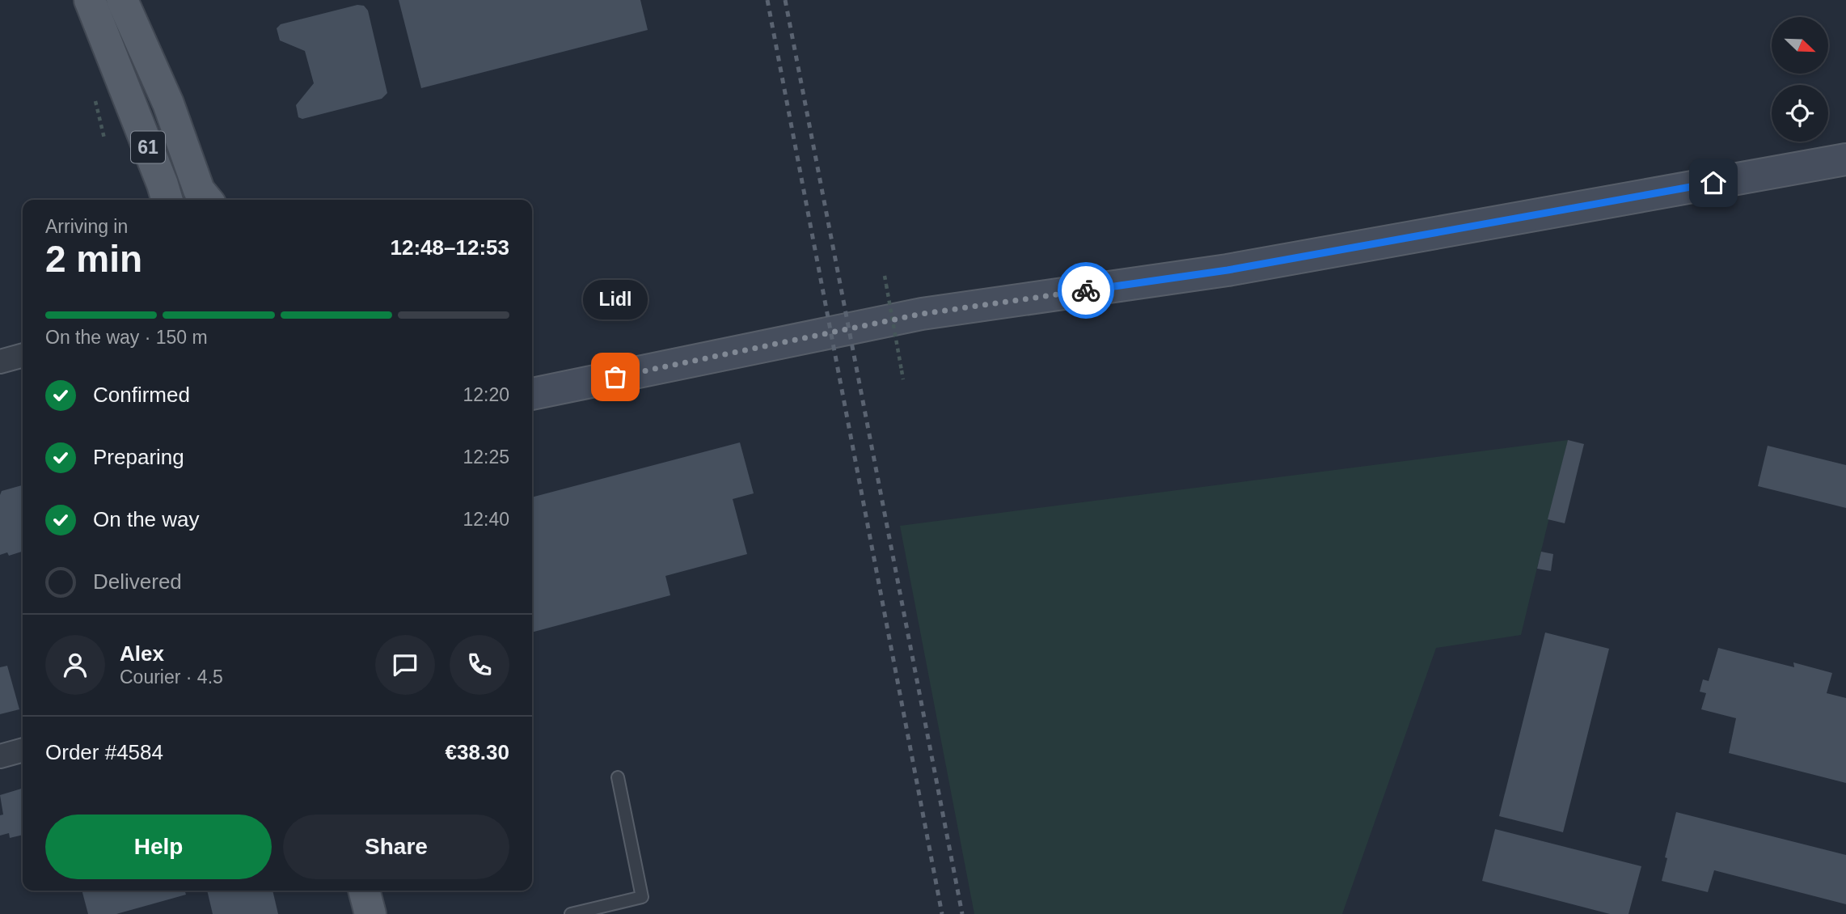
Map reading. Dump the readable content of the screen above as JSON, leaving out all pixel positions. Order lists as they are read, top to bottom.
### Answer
{
  "streets": {
    "main road": ["61"]
  },
  "places": ["Lidl"],
  "north": "bottom right",
  "page": {
    "heading": ["2 min", "Arriving in", "12:48–12:53"],
    "panel": [
      "Alex",
      "Courier · 4.5",
      "Order #4584",
      "€38.30"
    ],
    "bubble": "Lidl",
    "bar": "On the way · 150 m",
    "list": [
      ["Confirmed", "12:20"],
      ["Preparing", "12:25"],
      ["On the way", "12:40"],
      "Delivered"
    ],
    "buttons": ["Help", "Share"]
  }
}
